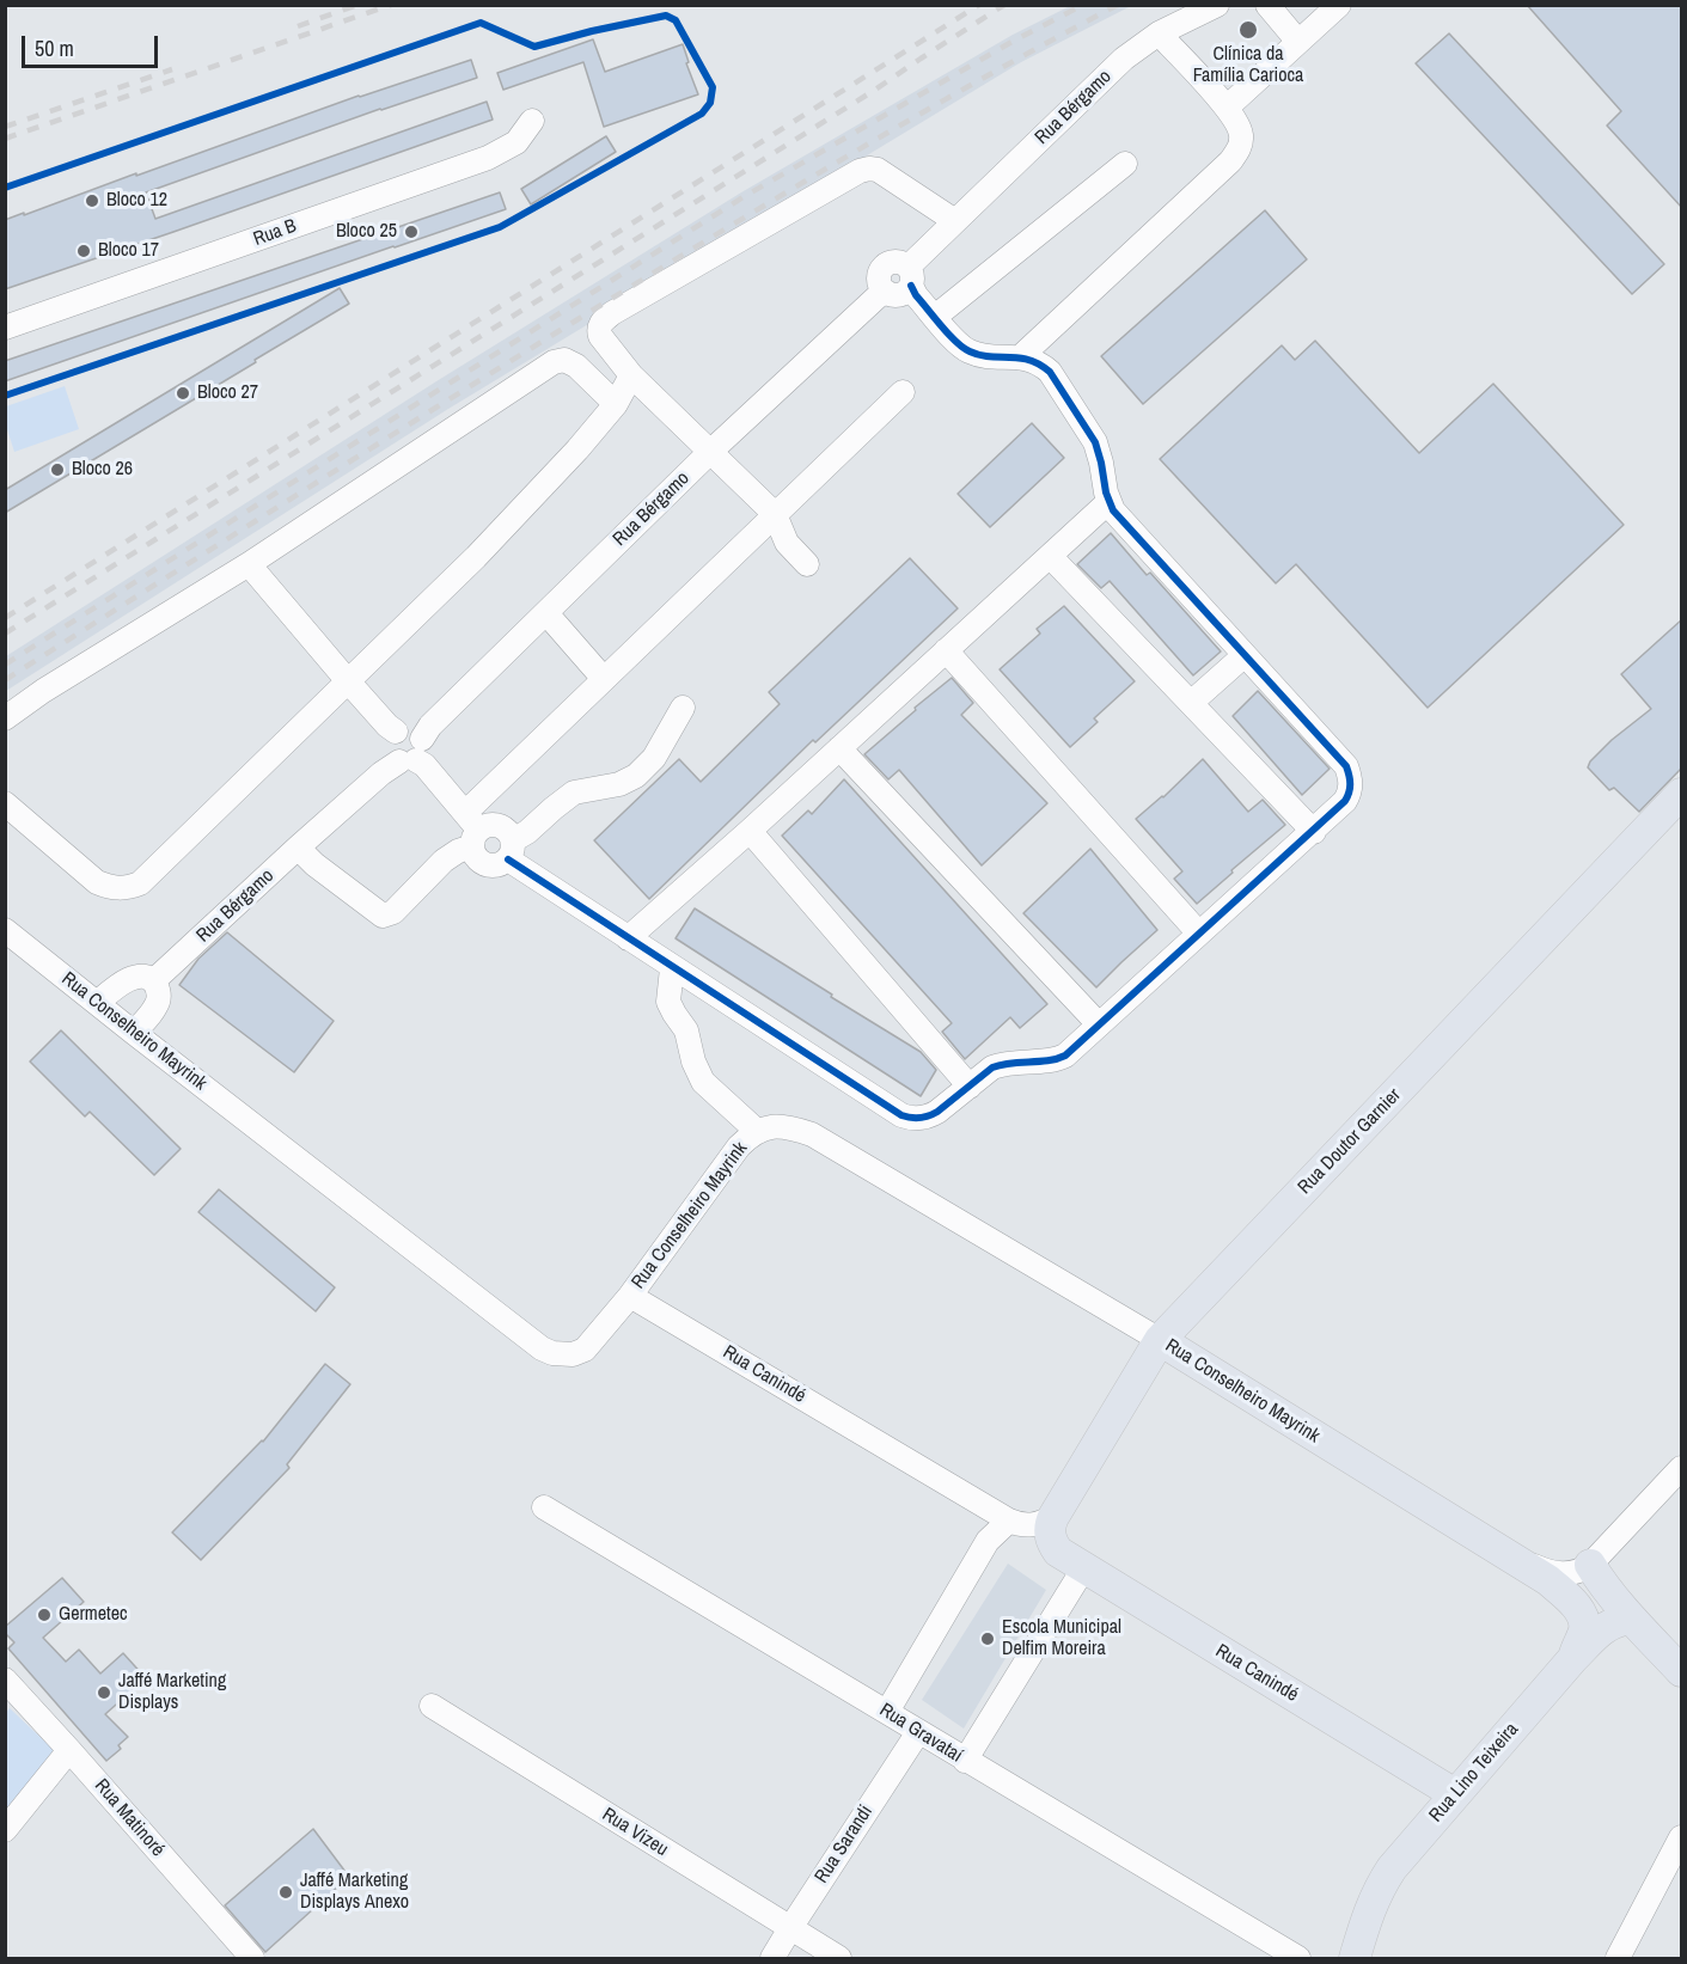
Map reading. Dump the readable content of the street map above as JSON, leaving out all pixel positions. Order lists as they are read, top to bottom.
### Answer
{
  "streets": {
    "main road": [
      "Rua Conselheiro Mayrink",
      "Rua Doutor Garnier",
      "Rua Canindé",
      "Rua Lino Teixeira"
    ],
    "street": [
      "Rua Bérgamo",
      "Rua B",
      "Rua Gravataí",
      "Rua Matinoré",
      "Rua Vizeu",
      "Rua Sarandi"
    ]
  },
  "crossings": [
    ["Rua Conselheiro Mayrink", "Rua Doutor Garnier"],
    ["Rua Conselheiro Mayrink", "Rua Canindé"],
    ["Rua Doutor Garnier", "Rua Canindé"],
    ["Rua Canindé", "Rua Lino Teixeira"],
    ["Rua Gravataí", "Rua Sarandi"],
    ["Rua Vizeu", "Rua Sarandi"]
  ],
  "places": [
    "Clínica da Família Carioca",
    "Bloco 12",
    "Bloco 25",
    "Bloco 17",
    "Bloco 27",
    "Bloco 26",
    "Germetec",
    "Escola Municipal Delfim Moreira",
    "Jaffé Marketing Displays",
    "Jaffé Marketing Displays Anexo"
  ],
  "scale_bar": "50 m"
}
